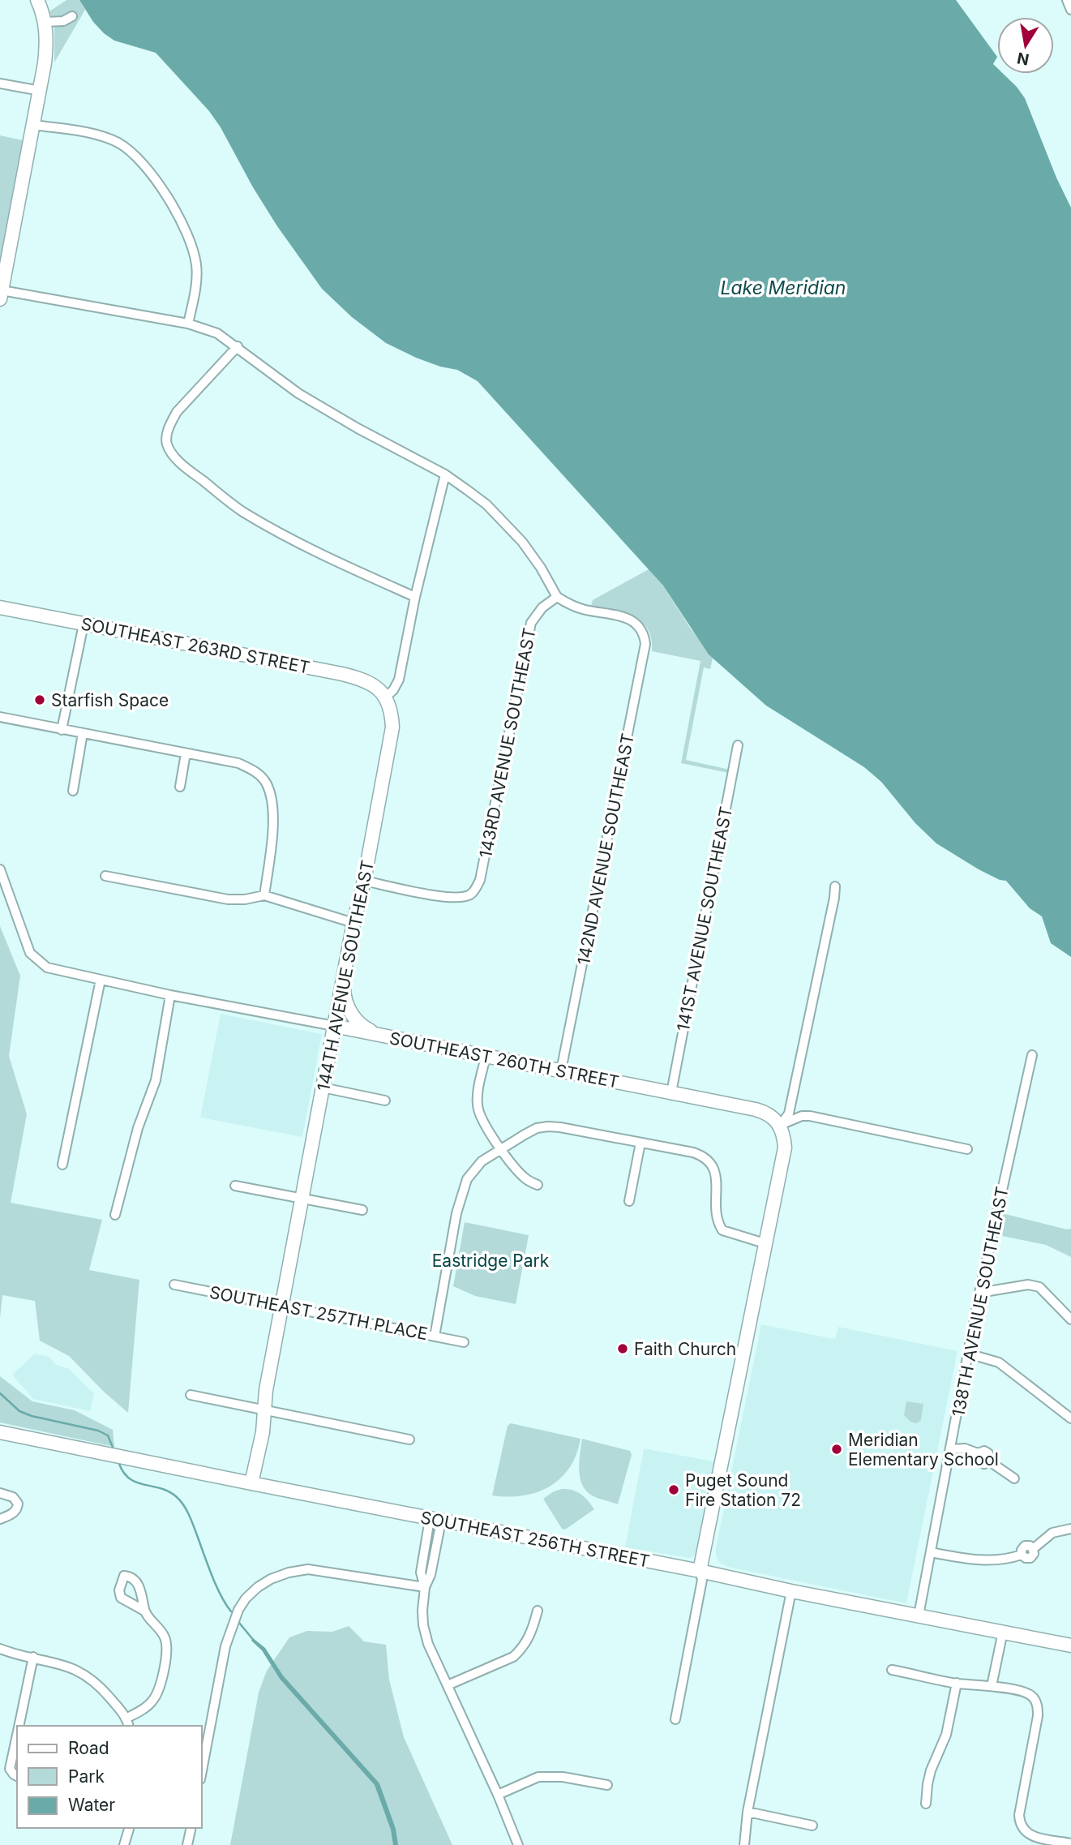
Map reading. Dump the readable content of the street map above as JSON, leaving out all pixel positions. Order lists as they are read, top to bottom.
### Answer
{
  "streets": {
    "street": [
      "SOUTHEAST 263RD STREET",
      "143RD AVENUE SOUTHEAST",
      "142ND AVENUE SOUTHEAST",
      "141ST AVENUE SOUTHEAST",
      "144TH AVENUE SOUTHEAST",
      "SOUTHEAST 260TH STREET",
      "138TH AVENUE SOUTHEAST",
      "SOUTHEAST 257TH PLACE",
      "SOUTHEAST 256TH STREET"
    ]
  },
  "crossings": [
    ["SOUTHEAST 263RD STREET", "144TH AVENUE SOUTHEAST"],
    ["143RD AVENUE SOUTHEAST", "142ND AVENUE SOUTHEAST"],
    ["143RD AVENUE SOUTHEAST", "144TH AVENUE SOUTHEAST"],
    ["142ND AVENUE SOUTHEAST", "SOUTHEAST 260TH STREET"],
    ["141ST AVENUE SOUTHEAST", "SOUTHEAST 260TH STREET"],
    ["144TH AVENUE SOUTHEAST", "SOUTHEAST 260TH STREET"],
    ["144TH AVENUE SOUTHEAST", "SOUTHEAST 257TH PLACE"],
    ["144TH AVENUE SOUTHEAST", "SOUTHEAST 256TH STREET"],
    ["138TH AVENUE SOUTHEAST", "SOUTHEAST 256TH STREET"]
  ],
  "water": ["Lake Meridian"],
  "parks": ["Eastridge Park"],
  "places": [
    "Starfish Space",
    "Faith Church",
    "Meridian Elementary School",
    "Puget Sound Fire Station 72"
  ],
  "legend": ["Road", "Park", "Water"],
  "north": "bottom"
}
